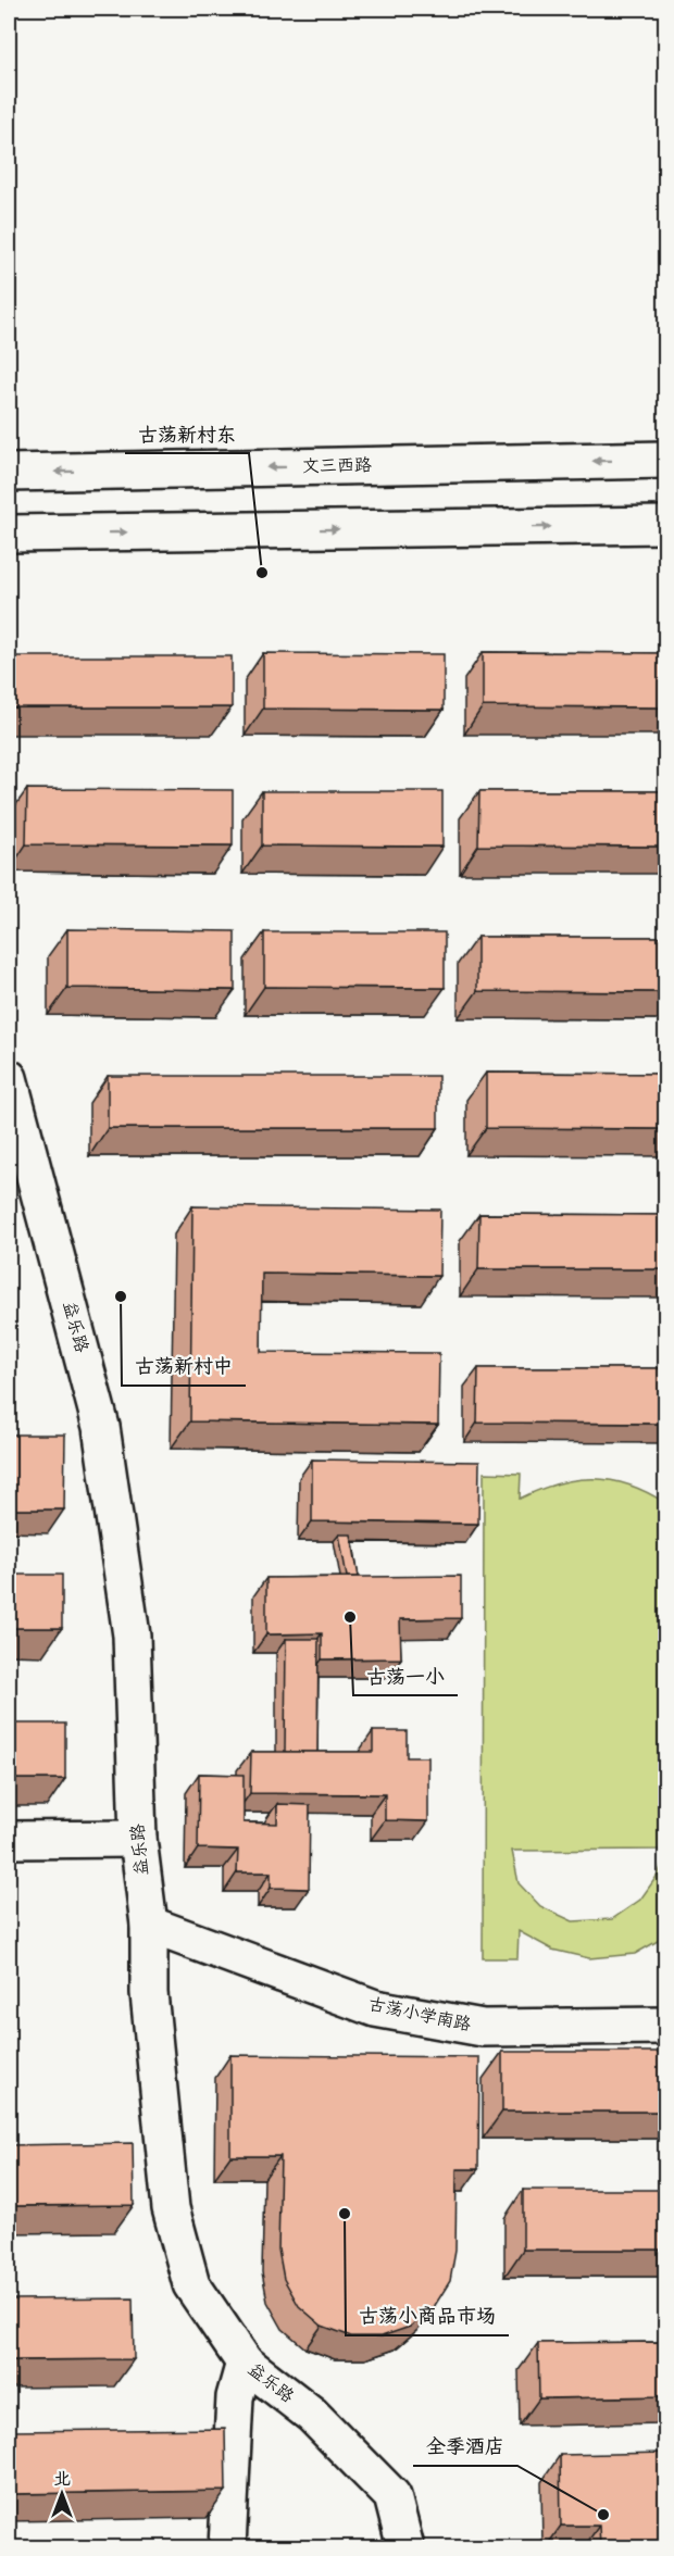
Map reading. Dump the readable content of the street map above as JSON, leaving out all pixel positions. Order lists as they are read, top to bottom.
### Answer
{
  "streets": {
    "street": ["文三西路", "益乐路", "古荡小学南路"]
  },
  "crossings": [
    ["益乐路", "古荡小学南路"]
  ],
  "places": [
    "古荡新村东",
    "古荡新村中",
    "古荡一小",
    "古荡小商品市场",
    "全季酒店"
  ],
  "north": "top"
}
